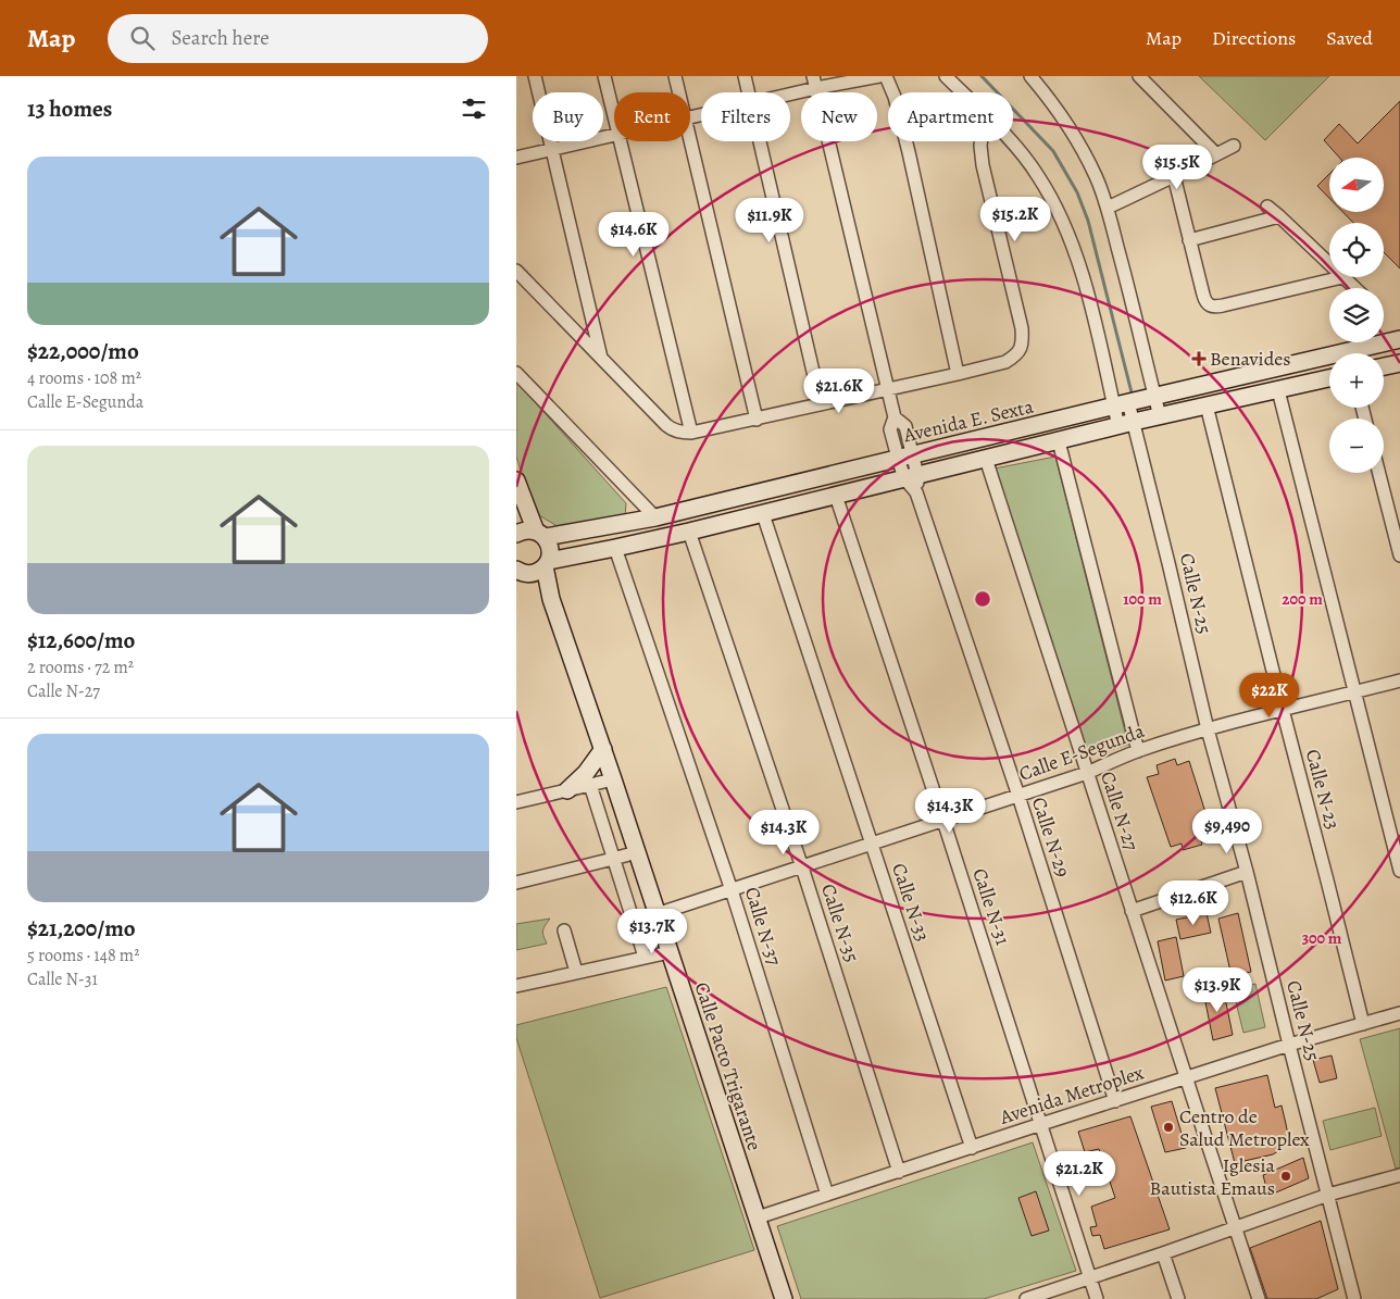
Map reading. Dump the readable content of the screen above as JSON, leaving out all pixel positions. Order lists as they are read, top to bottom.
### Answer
{
  "streets": {
    "street": [
      "Avenida E. Sexta",
      "Calle N-25",
      "Calle E-Segunda",
      "Calle N-23",
      "Calle N-27",
      "Calle N-29",
      "Calle N-33",
      "Calle N-31",
      "Calle N-35",
      "Calle N-37",
      "Calle Pacto Trigarante",
      "Avenida Metroplex"
    ]
  },
  "crossings": [
    ["Avenida E. Sexta", "Calle N-25"],
    ["Avenida E. Sexta", "Calle N-23"],
    ["Avenida E. Sexta", "Calle N-27"],
    ["Avenida E. Sexta", "Calle N-29"],
    ["Avenida E. Sexta", "Calle N-33"],
    ["Avenida E. Sexta", "Calle N-31"],
    ["Avenida E. Sexta", "Calle N-35"],
    ["Avenida E. Sexta", "Calle N-37"],
    ["Avenida E. Sexta", "Calle Pacto Trigarante"],
    ["Calle N-25", "Calle E-Segunda"],
    ["Calle N-25", "Avenida Metroplex"],
    ["Calle E-Segunda", "Calle N-23"],
    ["Calle E-Segunda", "Calle N-27"],
    ["Calle E-Segunda", "Calle N-29"],
    ["Calle E-Segunda", "Calle N-33"],
    ["Calle E-Segunda", "Calle N-31"],
    ["Calle E-Segunda", "Calle N-35"],
    ["Calle E-Segunda", "Calle N-37"],
    ["Calle E-Segunda", "Calle Pacto Trigarante"],
    ["Calle N-23", "Avenida Metroplex"],
    ["Calle N-27", "Avenida Metroplex"],
    ["Calle N-29", "Avenida Metroplex"],
    ["Calle N-33", "Avenida Metroplex"],
    ["Calle N-31", "Avenida Metroplex"],
    ["Calle N-35", "Avenida Metroplex"],
    ["Calle N-37", "Avenida Metroplex"],
    ["Calle Pacto Trigarante", "Avenida Metroplex"]
  ],
  "places": {
    "health": ["Benavides"],
    "other": ["Centro de Salud Metroplex", "Iglesia Bautista Emaus"]
  },
  "north": "left",
  "page": {
    "header": "Map",
    "search": "Search here",
    "nav": ["Map", "Directions", "Saved"],
    "heading": "13 homes",
    "chip": [
      "Buy",
      "Rent",
      "Filters",
      "New",
      "Apartment"
    ],
    "list": [
      {
        "name": "$22,000/mo",
        "note": "4 rooms · 108 m² · Calle E-Segunda"
      },
      {
        "name": "$12,600/mo",
        "note": "2 rooms · 72 m² · Calle N-27"
      },
      {
        "name": "$21,200/mo",
        "note": "5 rooms · 148 m² · Calle N-31"
      }
    ],
    "price": [
      "$15.5K",
      "$15.2K",
      "$11.9K",
      "$14.6K",
      "$21.6K",
      "$22K",
      "$14.3K",
      "$9,490",
      "$14.3K",
      "$12.6K",
      "$13.7K",
      "$13.9K",
      "$21.2K"
    ],
    "map_buttons": ["+", "−"]
  },
  "rings": ["100 m", "200 m", "300 m"]
}
